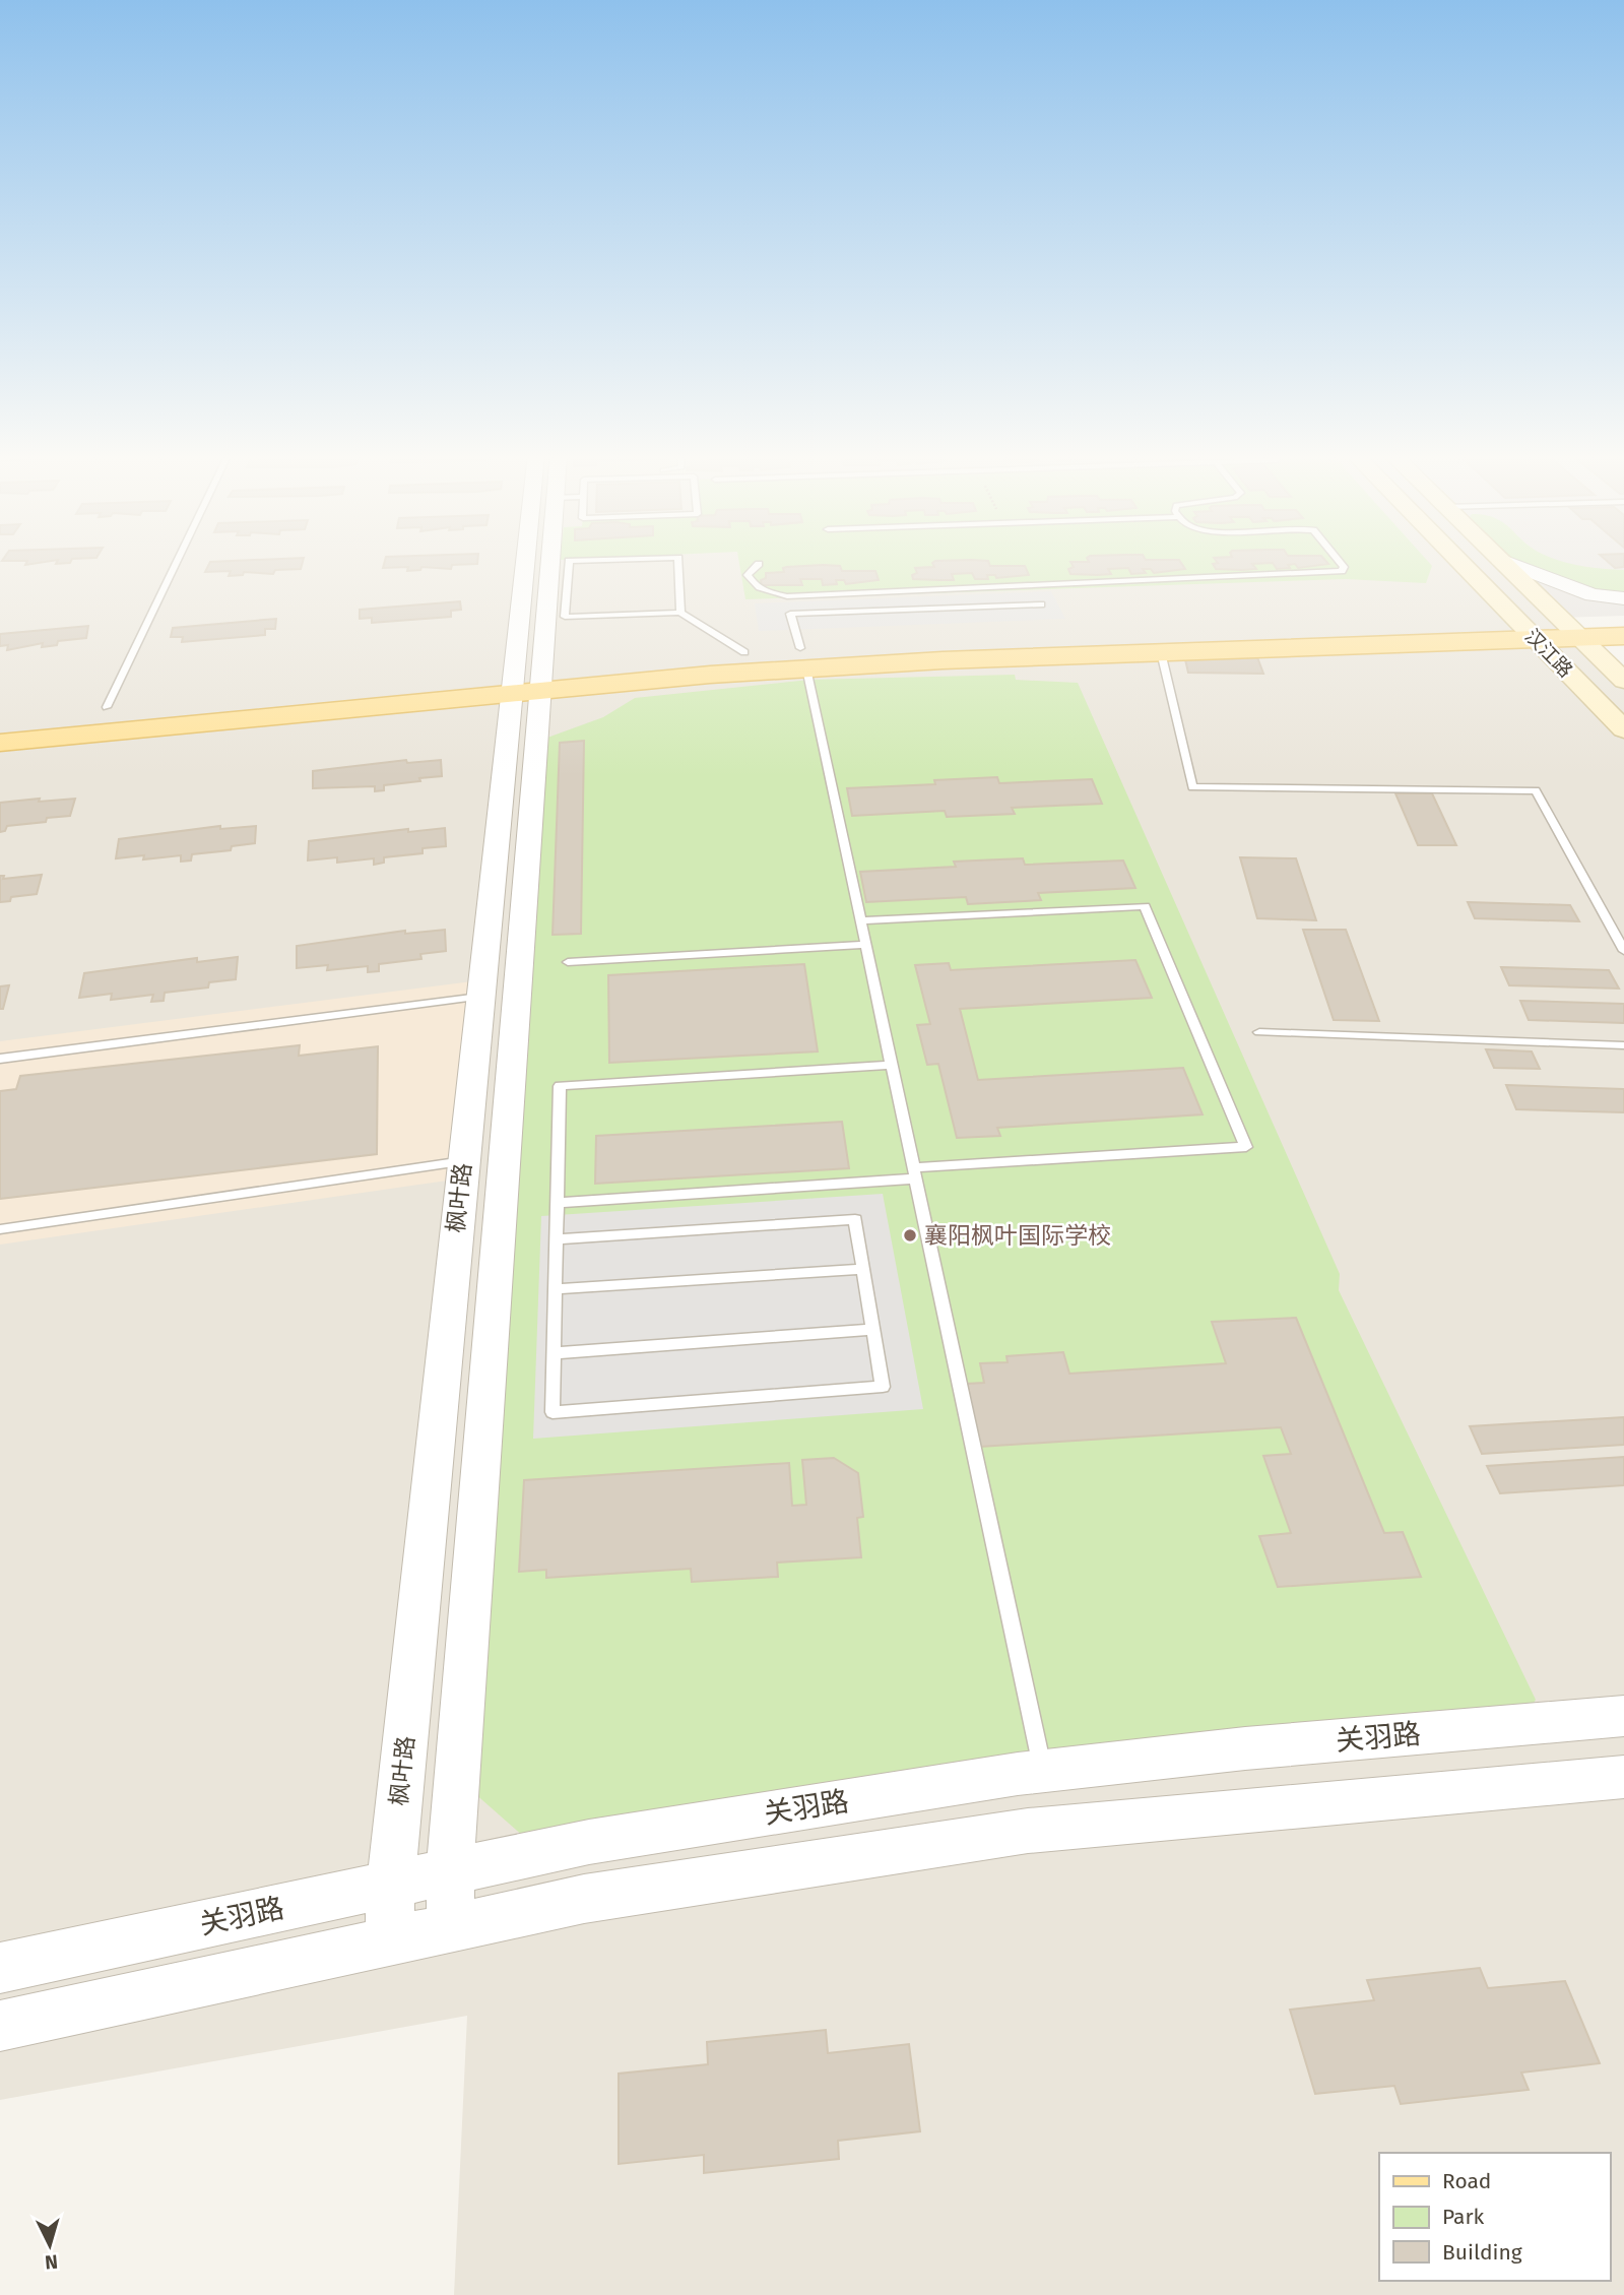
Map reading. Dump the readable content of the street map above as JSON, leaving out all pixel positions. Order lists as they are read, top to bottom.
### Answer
{
  "streets": {
    "main road": ["汉江路"],
    "street": ["枫叶路", "关羽路"]
  },
  "crossings": [
    ["枫叶路", "关羽路"]
  ],
  "places": ["襄阳枫叶国际学校"],
  "legend": ["Road", "Park", "Building"],
  "north": "bottom"
}
